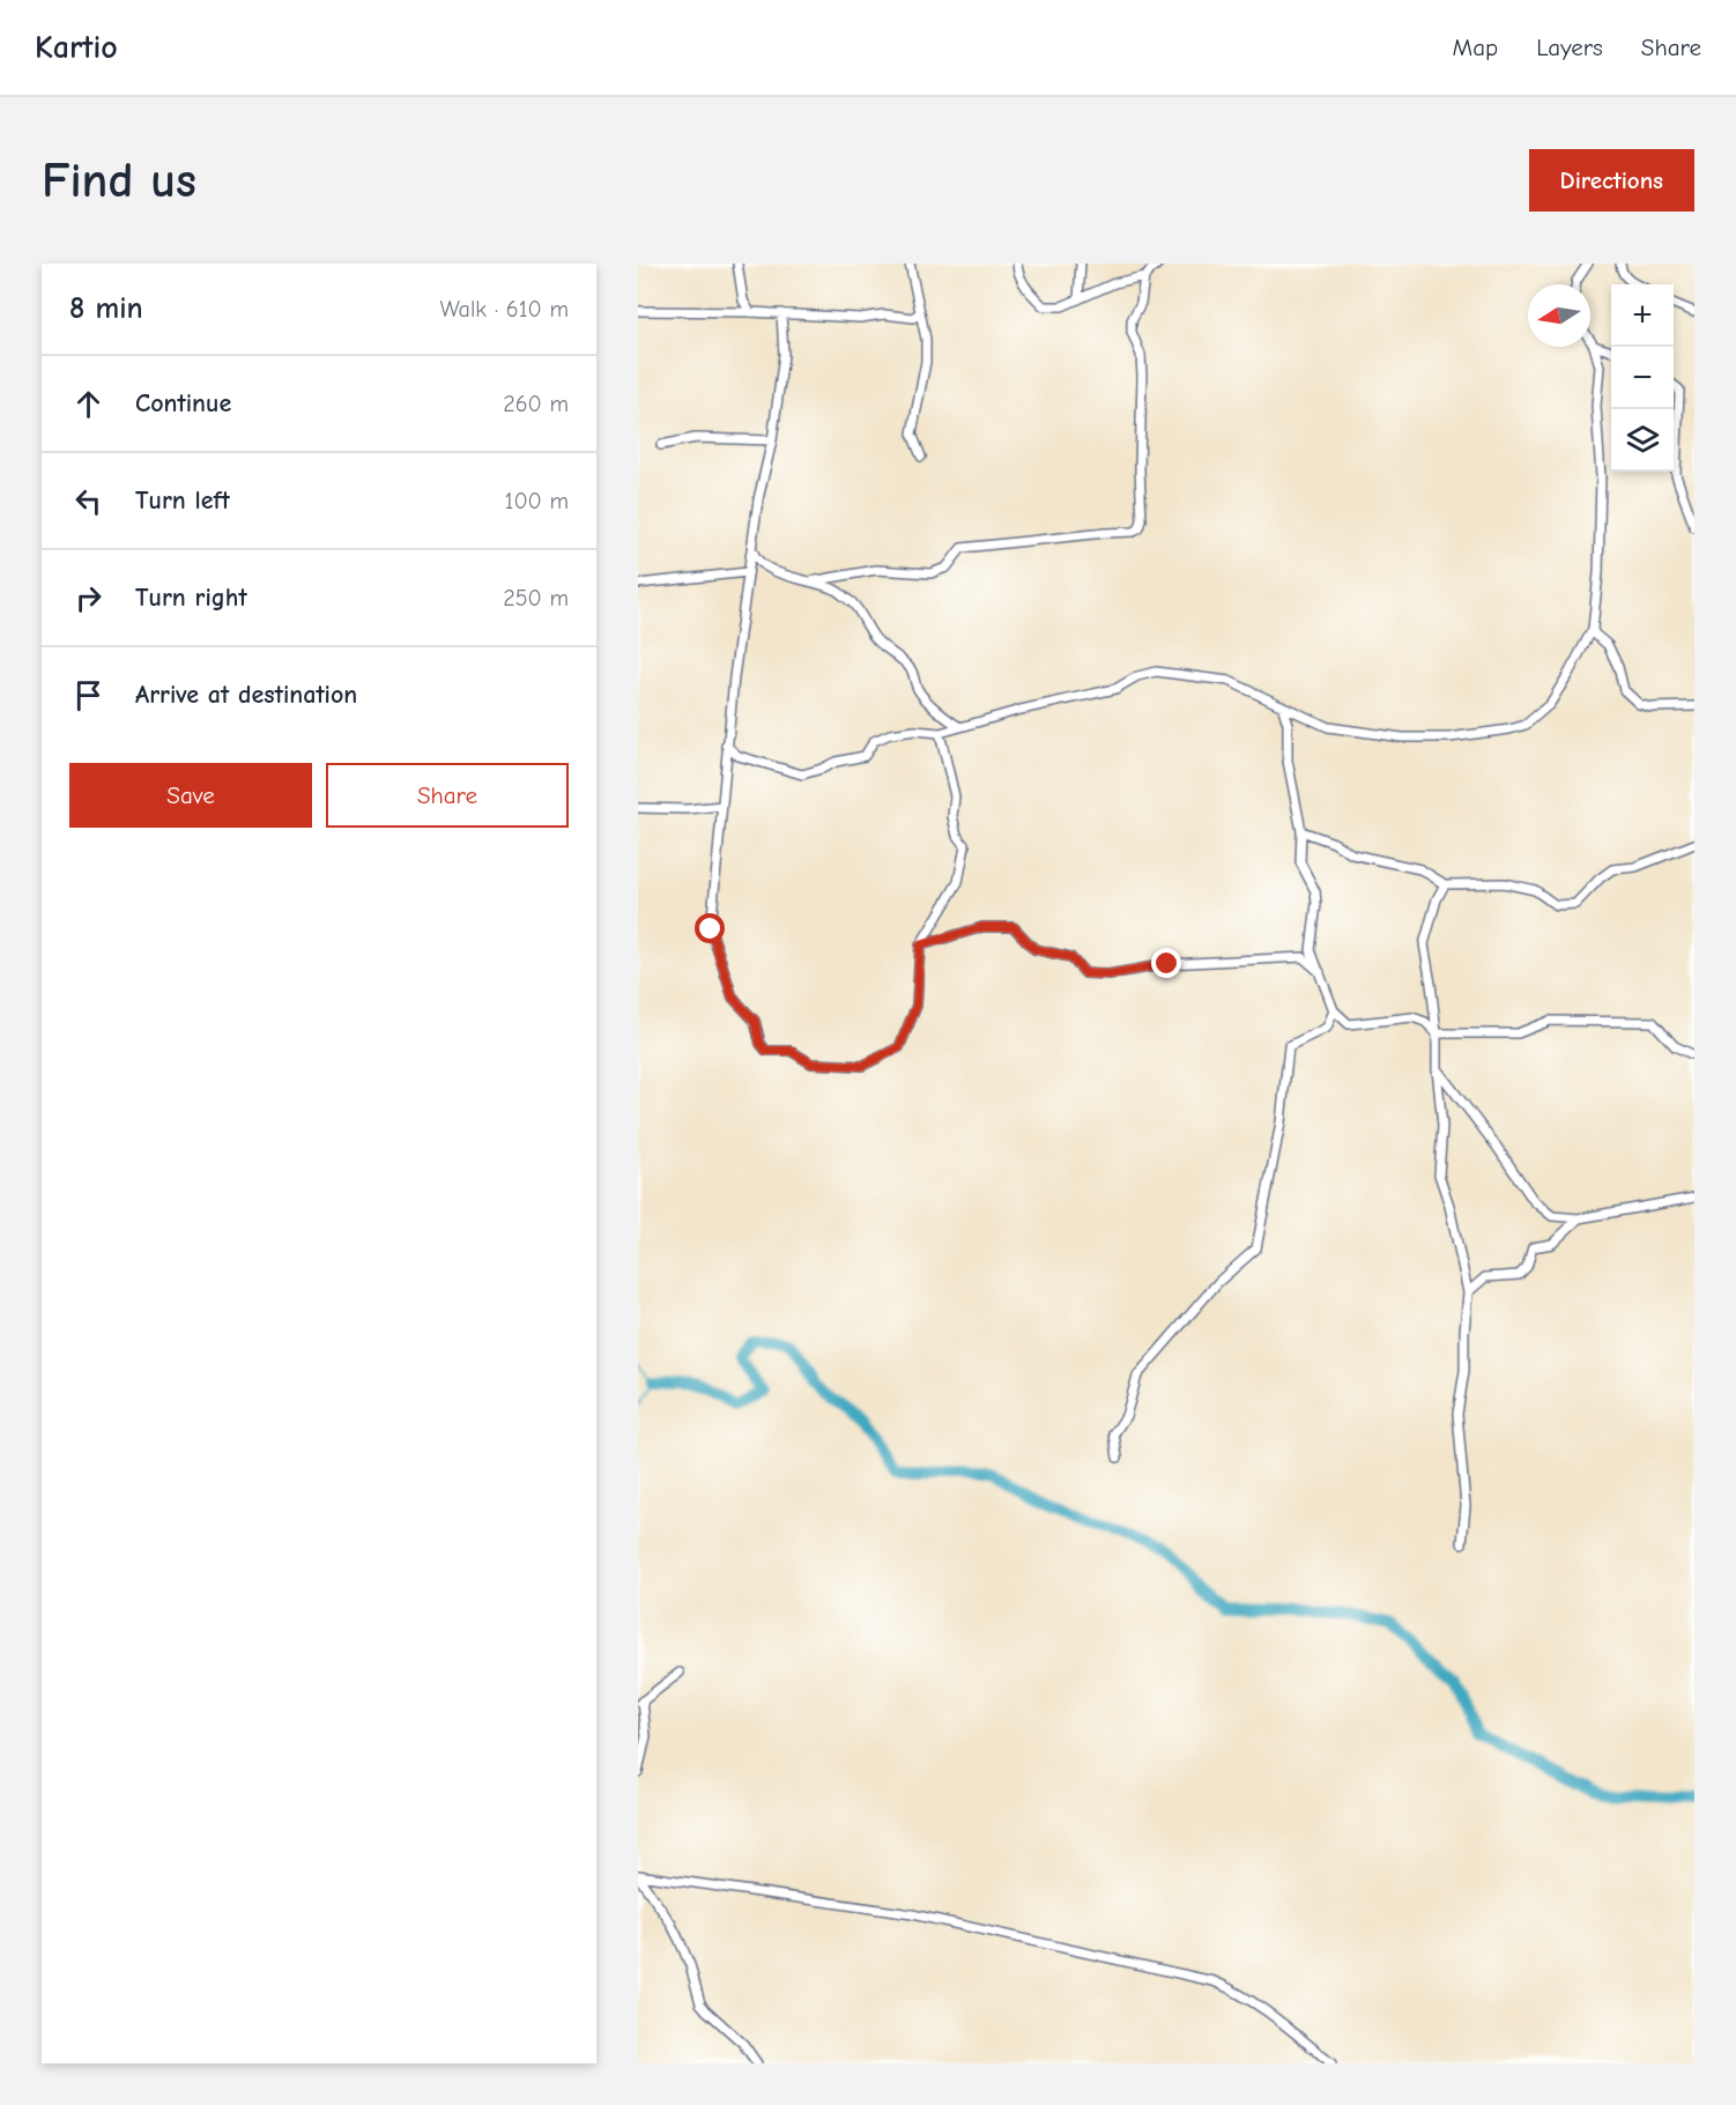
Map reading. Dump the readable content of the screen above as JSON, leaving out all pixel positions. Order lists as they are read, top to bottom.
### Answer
{
  "north": "left",
  "page": {
    "header": "Kartio",
    "nav": ["Map", "Layers", "Share"],
    "buttons": [
      "Directions",
      ["Save", "Share"]
    ],
    "title": "Find us",
    "heading": ["8 min", "Walk · 610 m"],
    "map_buttons": ["+", "−"],
    "list": [
      ["Continue", "260 m"],
      ["Turn left", "100 m"],
      ["Turn right", "250 m"],
      "Arrive at destination"
    ]
  }
}
